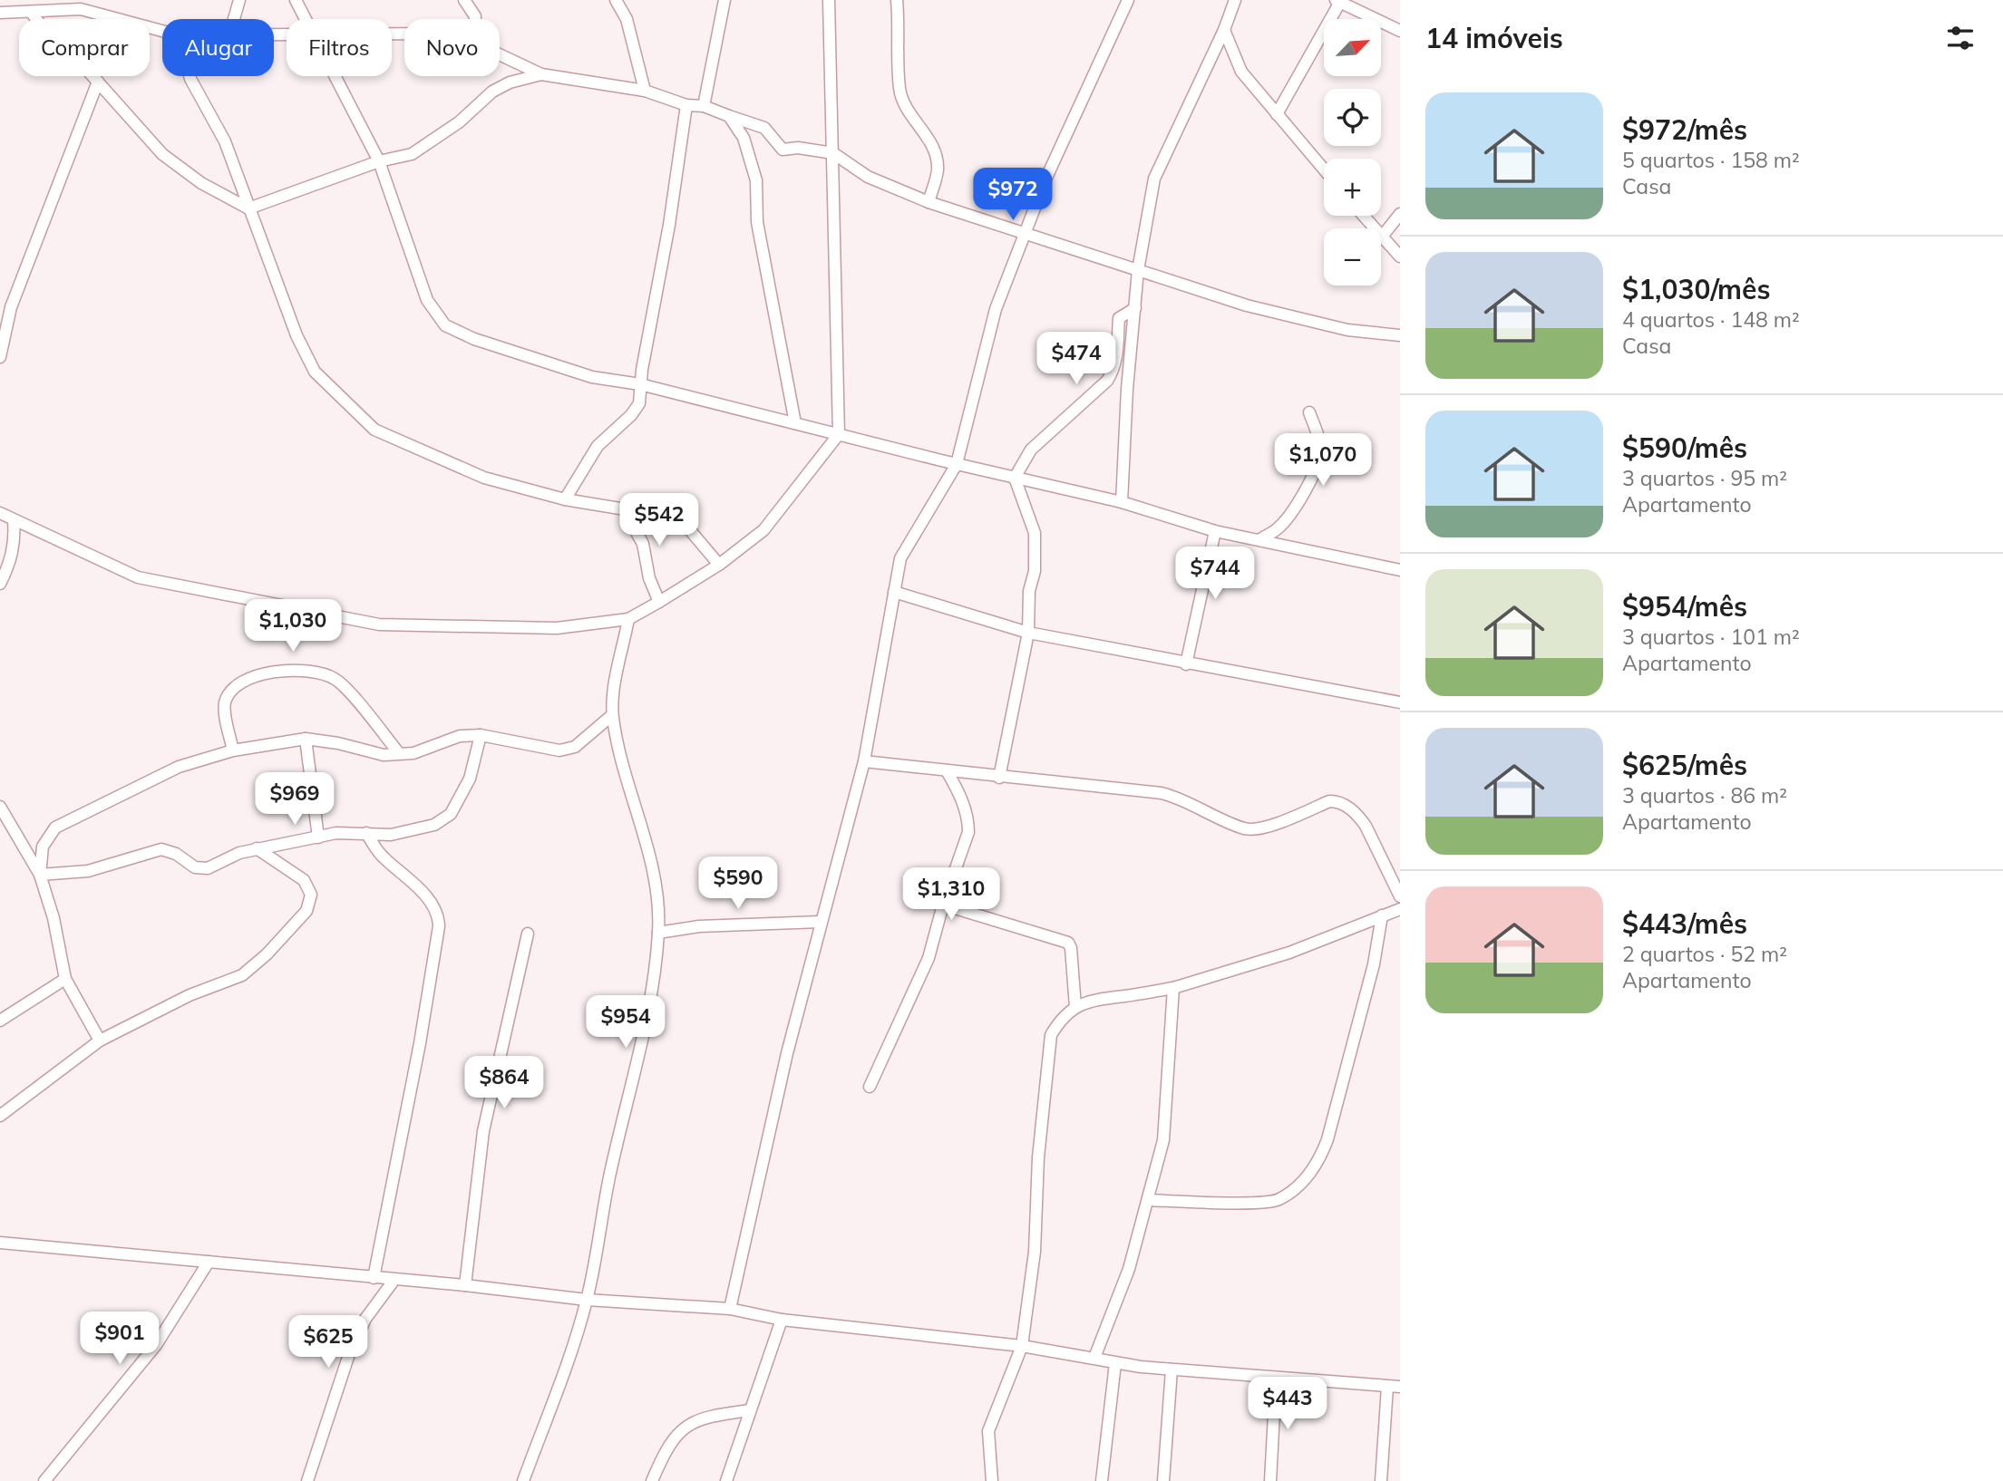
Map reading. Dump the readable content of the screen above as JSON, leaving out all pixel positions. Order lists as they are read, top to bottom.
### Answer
{
  "north": "top right",
  "page": {
    "heading": "14 imóveis",
    "map_buttons": ["+", "−"],
    "chip": [
      "Comprar",
      "Alugar",
      "Filtros",
      "Novo"
    ],
    "list": [
      {
        "name": "$972/mês",
        "note": "5 quartos · 158 m² · Casa"
      },
      {
        "name": "$1,030/mês",
        "note": "4 quartos · 148 m² · Casa"
      },
      {
        "name": "$590/mês",
        "note": "3 quartos · 95 m² · Apartamento"
      },
      {
        "name": "$954/mês",
        "note": "3 quartos · 101 m² · Apartamento"
      },
      {
        "name": "$625/mês",
        "note": "3 quartos · 86 m² · Apartamento"
      },
      {
        "name": "$443/mês",
        "note": "2 quartos · 52 m² · Apartamento"
      }
    ],
    "price": [
      "$972",
      "$474",
      "$1,070",
      "$542",
      "$744",
      "$1,030",
      "$969",
      "$590",
      "$1,310",
      "$954",
      "$864",
      "$901",
      "$625",
      "$443"
    ]
  }
}
